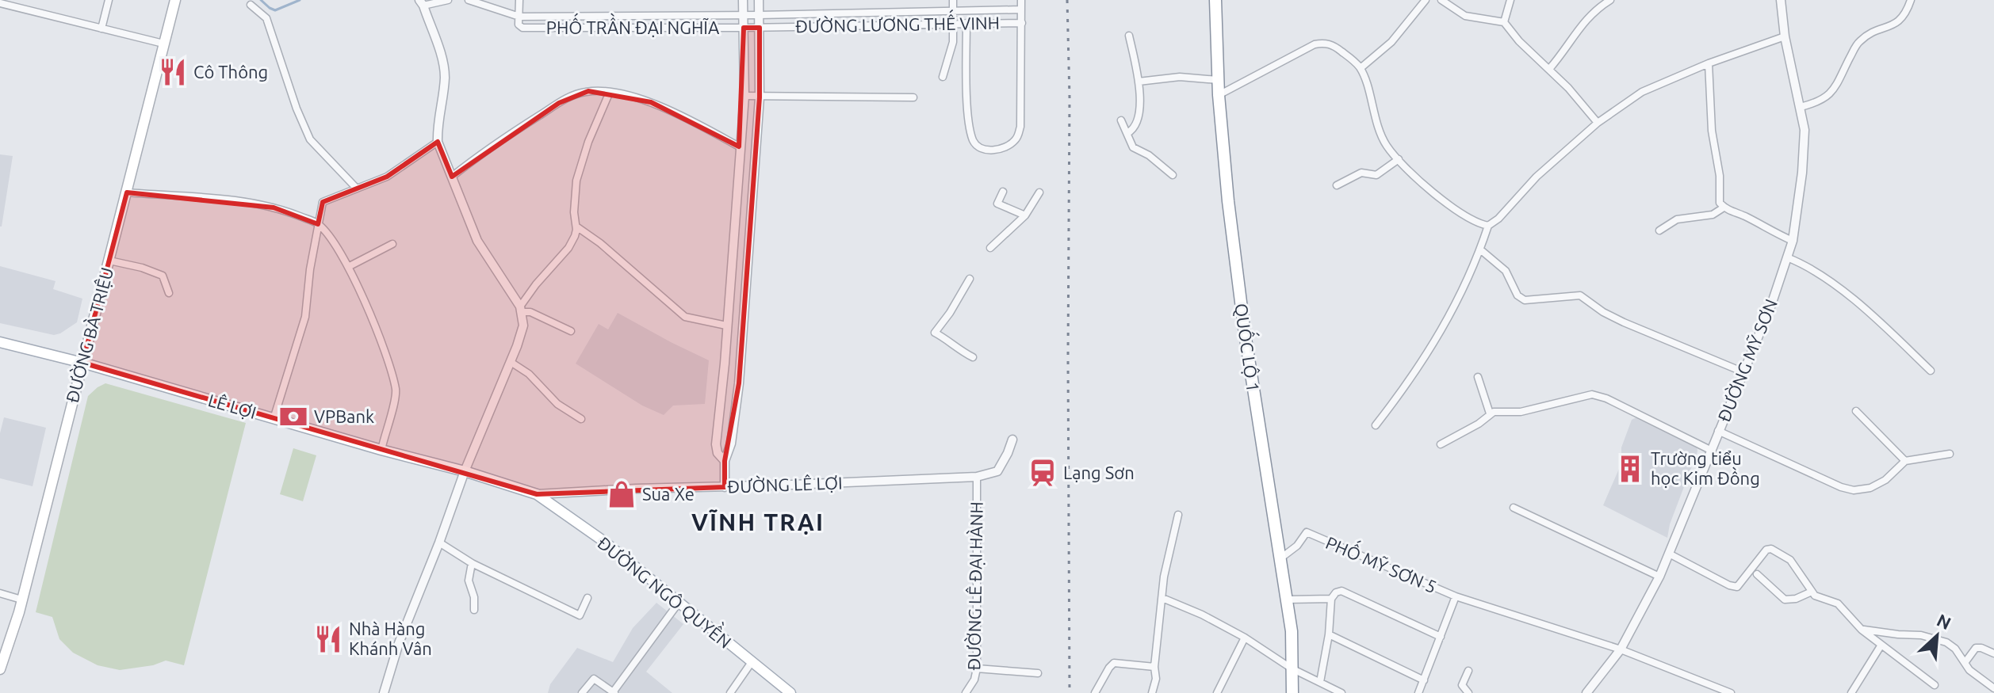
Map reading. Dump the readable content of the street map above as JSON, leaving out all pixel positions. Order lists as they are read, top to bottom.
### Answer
{
  "streets": {
    "highway": ["QUỐC LỘ 1"],
    "main road": ["ĐƯỜNG BÀ TRIỆU", "LÊ LỢI", "ĐƯỜNG NGÔ QUYỀN"],
    "street": [
      "ĐƯỜNG LƯƠNG THẾ VINH",
      "PHỐ TRẦN ĐẠI NGHĨA",
      "ĐƯỜNG MỸ SƠN",
      "ĐƯỜNG LÊ LỢI",
      "PHỐ MỸ SƠN 5",
      "ĐƯỜNG LÊ ĐẠI HÀNH"
    ]
  },
  "crossings": [
    ["ĐƯỜNG LƯƠNG THẾ VINH", "PHỐ TRẦN ĐẠI NGHĨA"],
    ["ĐƯỜNG BÀ TRIỆU", "LÊ LỢI"],
    ["QUỐC LỘ 1", "PHỐ MỸ SƠN 5"],
    ["LÊ LỢI", "ĐƯỜNG LÊ LỢI"],
    ["LÊ LỢI", "ĐƯỜNG NGÔ QUYỀN"],
    ["ĐƯỜNG LÊ LỢI", "ĐƯỜNG LÊ ĐẠI HÀNH"],
    ["ĐƯỜNG LÊ LỢI", "ĐƯỜNG NGÔ QUYỀN"]
  ],
  "districts": ["VĨNH TRẠI"],
  "places": {
    "restaurant": ["Cô Thông", "Nhà Hàng Khánh Vân"],
    "bank": ["VPBank"],
    "building": ["Trường tiểu học Kim Đồng"],
    "station": ["Lạng Sơn"],
    "shop": ["Sua Xe"]
  },
  "north": "top right"
}
